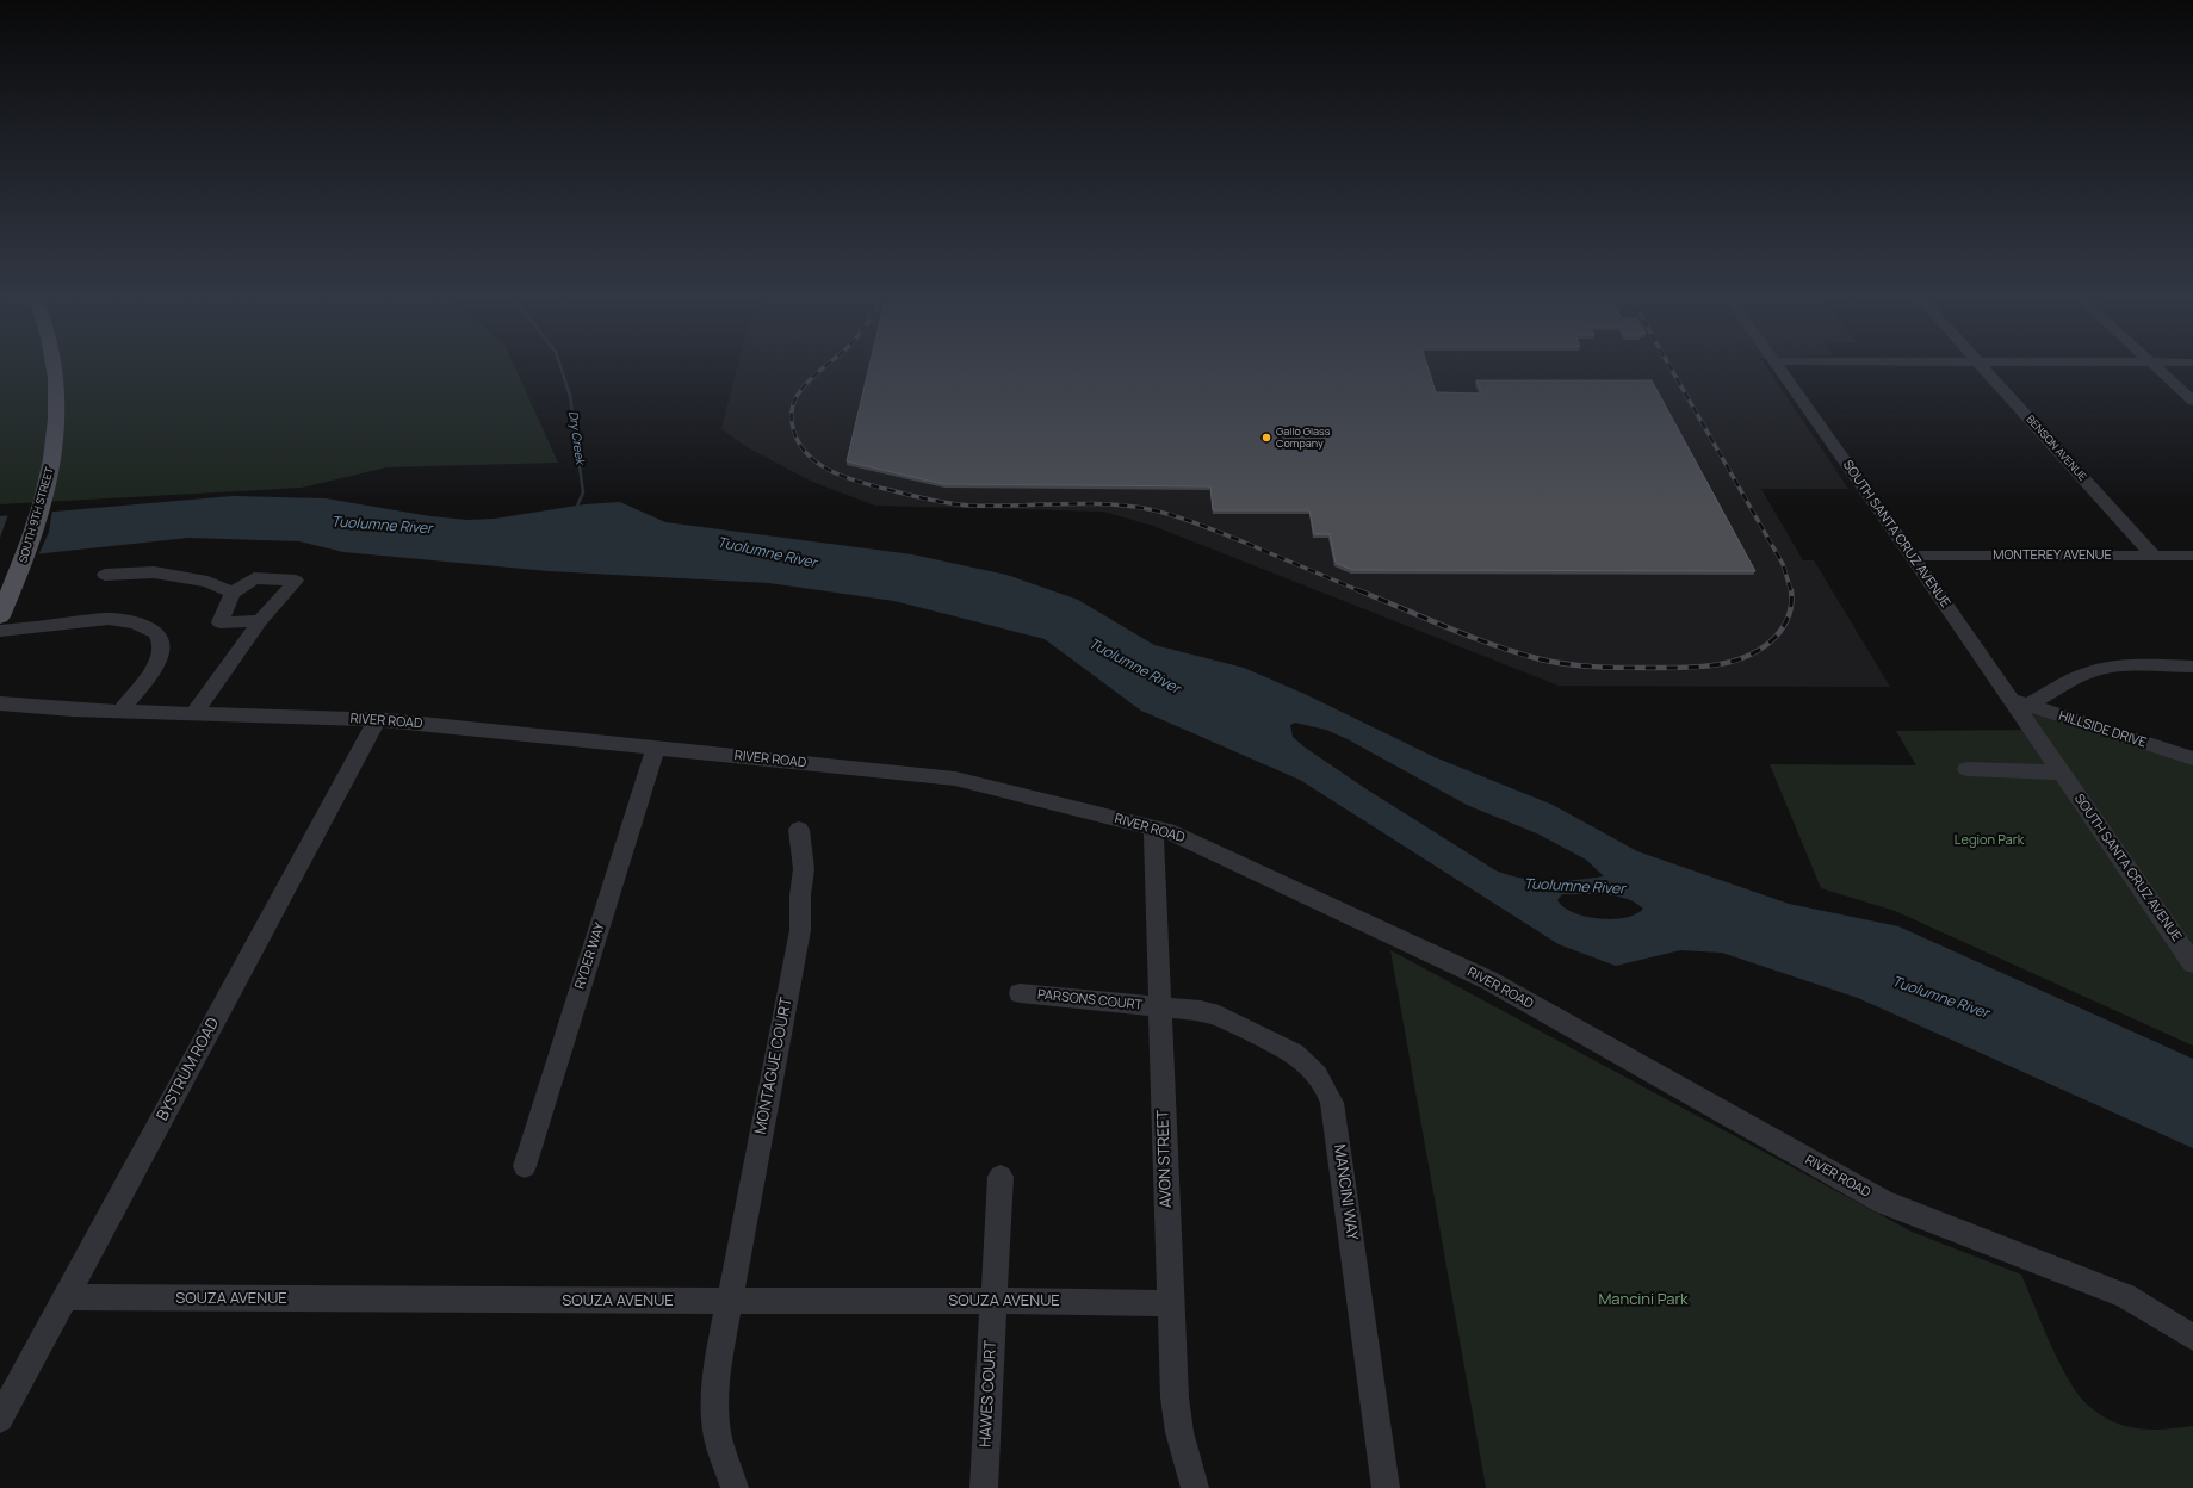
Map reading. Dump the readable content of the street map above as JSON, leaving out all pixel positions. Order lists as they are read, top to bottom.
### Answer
{
  "streets": {
    "main road": ["SOUTH 9TH STREET"],
    "street": [
      "BENSON AVENUE",
      "SOUTH SANTA CRUZ AVENUE",
      "MONTEREY AVENUE",
      "RIVER ROAD",
      "HILLSIDE DRIVE",
      "RYDER WAY",
      "PARSONS COURT",
      "MONTAGUE COURT",
      "BYSTRUM ROAD",
      "AVON STREET",
      "MANCINI WAY",
      "SOUZA AVENUE",
      "HAWES COURT"
    ]
  },
  "crossings": [
    ["BENSON AVENUE", "MONTEREY AVENUE"],
    ["SOUTH SANTA CRUZ AVENUE", "MONTEREY AVENUE"],
    ["SOUTH SANTA CRUZ AVENUE", "HILLSIDE DRIVE"],
    ["RIVER ROAD", "RYDER WAY"],
    ["RIVER ROAD", "BYSTRUM ROAD"],
    ["RIVER ROAD", "AVON STREET"],
    ["PARSONS COURT", "AVON STREET"],
    ["PARSONS COURT", "MANCINI WAY"],
    ["MONTAGUE COURT", "SOUZA AVENUE"],
    ["BYSTRUM ROAD", "SOUZA AVENUE"],
    ["AVON STREET", "MANCINI WAY"],
    ["AVON STREET", "SOUZA AVENUE"],
    ["SOUZA AVENUE", "HAWES COURT"]
  ],
  "water": ["Dry Creek", "Tuolumne River"],
  "parks": ["Legion Park", "Mancini Park"],
  "places": ["Gallo Glass Company"]
}
